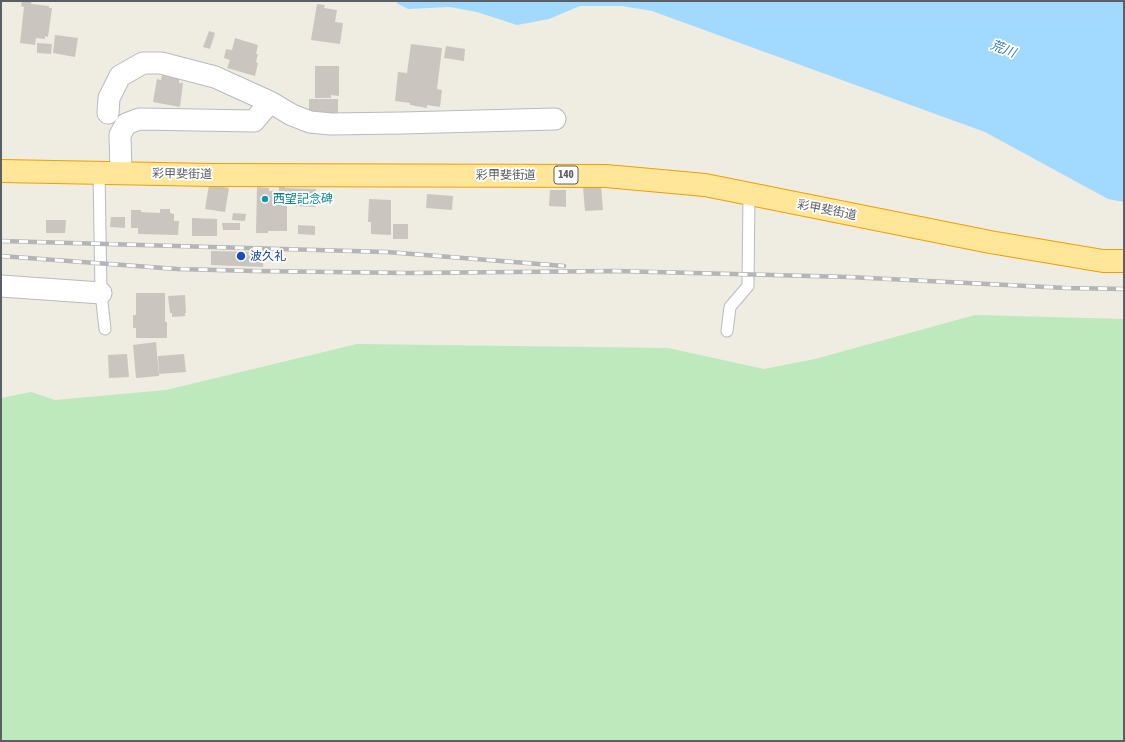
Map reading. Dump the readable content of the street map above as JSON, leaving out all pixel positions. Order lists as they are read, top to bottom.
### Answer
{
  "streets": {
    "highway": ["彩甲斐街道", "140"]
  },
  "water": ["荒川"],
  "places": ["西望記念碑", "波久礼"]
}
